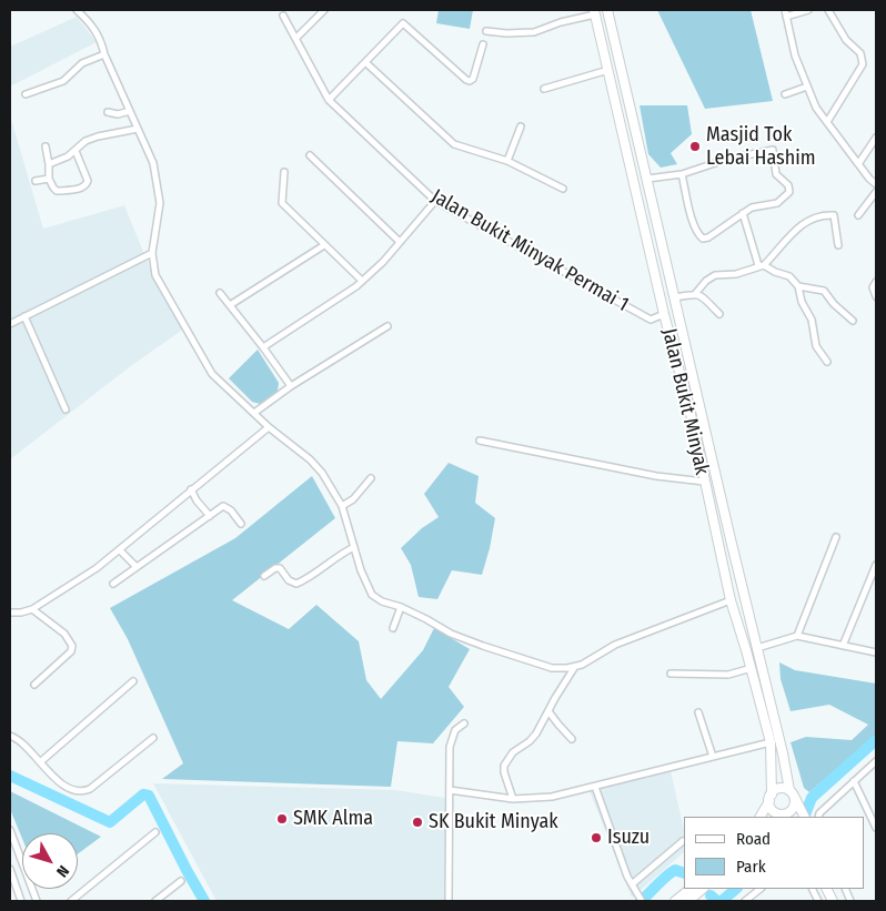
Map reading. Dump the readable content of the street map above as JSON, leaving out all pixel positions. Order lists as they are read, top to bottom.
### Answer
{
  "streets": {
    "main road": ["Jalan Bukit Minyak"],
    "street": ["Jalan Bukit Minyak Permai 1"]
  },
  "crossings": [
    ["Jalan Bukit Minyak Permai 1", "Jalan Bukit Minyak"]
  ],
  "places": [
    "Masjid Tok Lebai Hashim",
    "SMK Alma",
    "SK Bukit Minyak",
    "Isuzu"
  ],
  "legend": ["Road", "Park"],
  "north": "bottom right"
}
